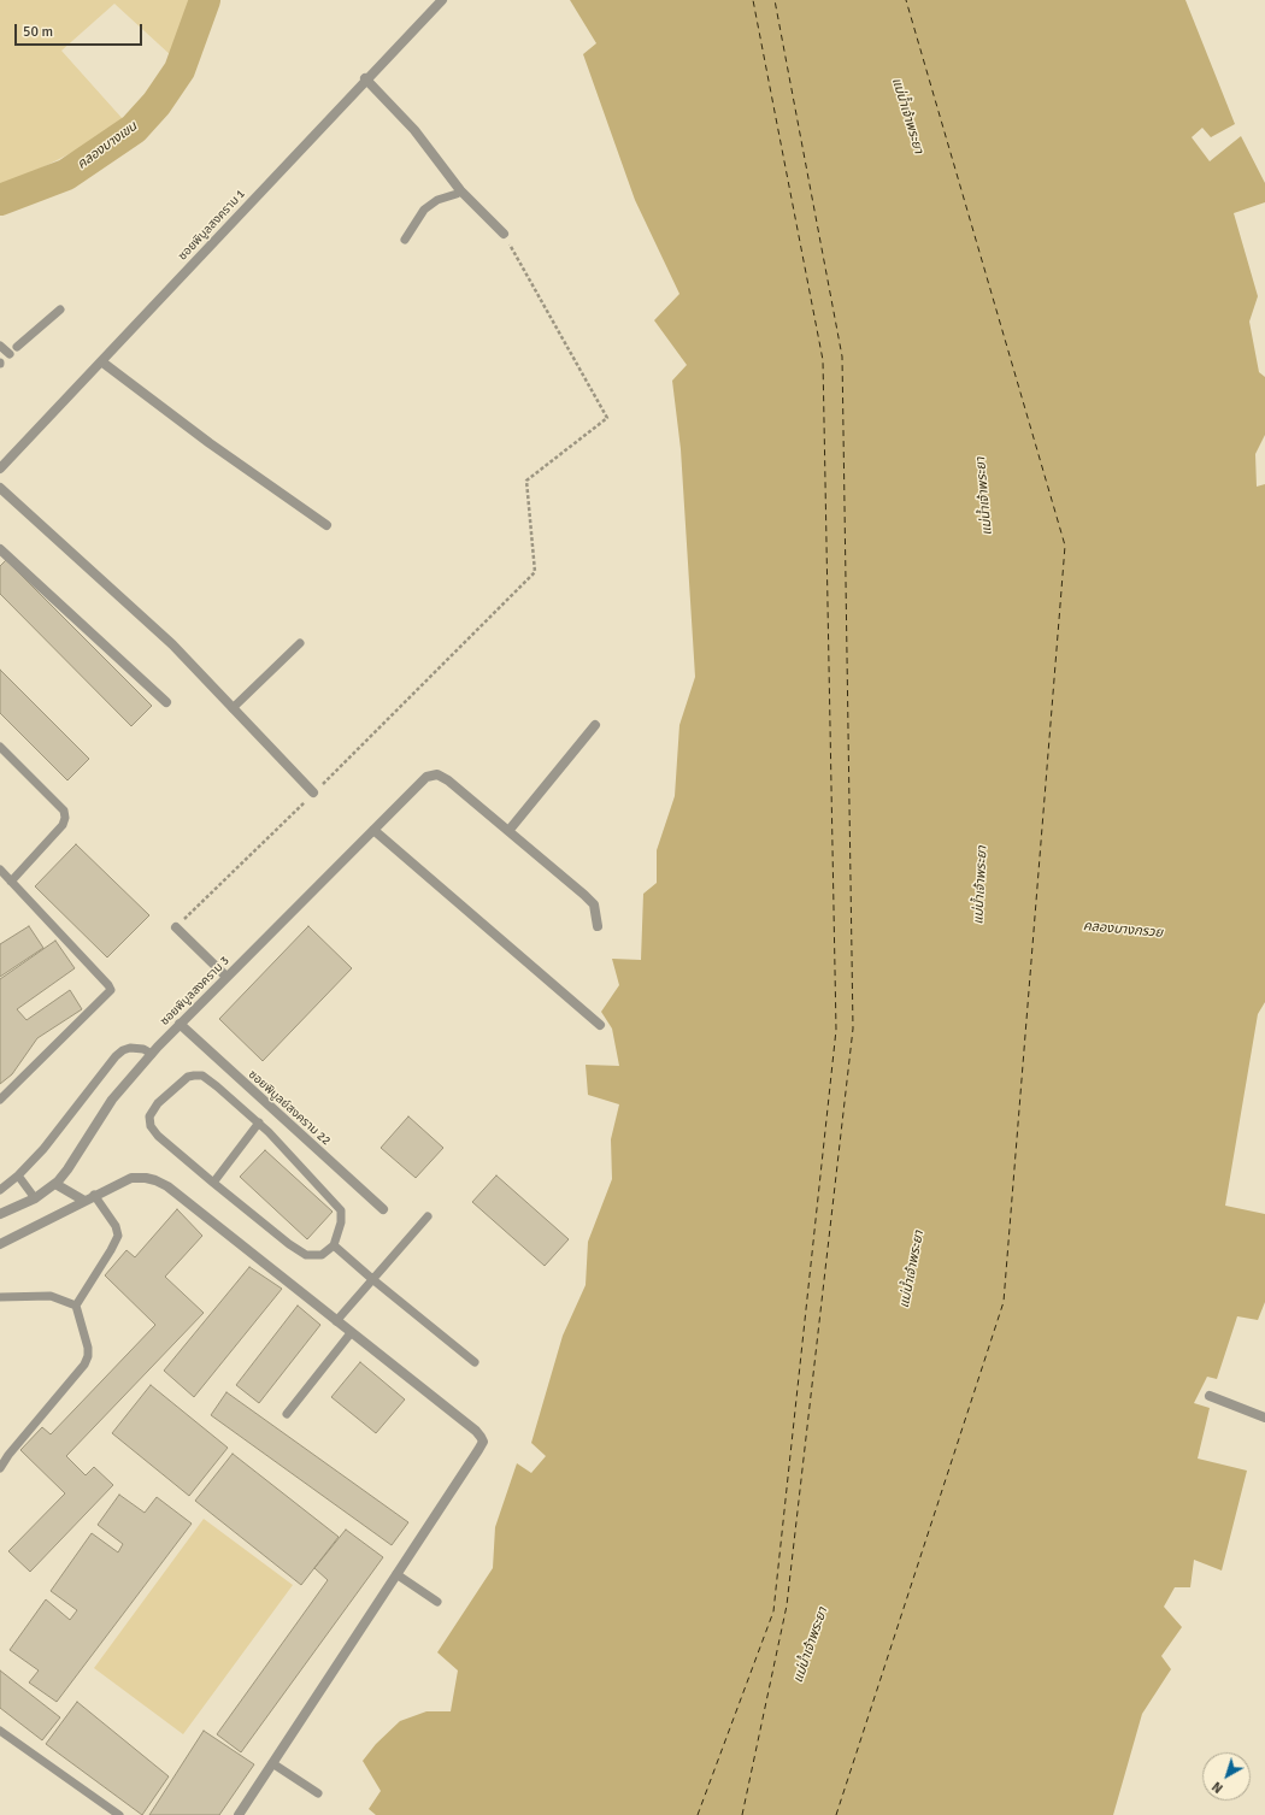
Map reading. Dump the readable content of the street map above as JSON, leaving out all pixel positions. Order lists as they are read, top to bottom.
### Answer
{
  "streets": {
    "street": ["ซอยพิบูลสงคราม 1", "ซอยพิบูลสงคราม 3", "ซอยพิบูลย์สงคราม 22"]
  },
  "crossings": [
    ["ซอยพิบูลสงคราม 3", "ซอยพิบูลย์สงคราม 22"]
  ],
  "water": ["แม่น้ำเจ้าพระยา", "คลองบางเขน", "คลองบางกรวย"],
  "scale_bar": "50 m",
  "north": "bottom left"
}
